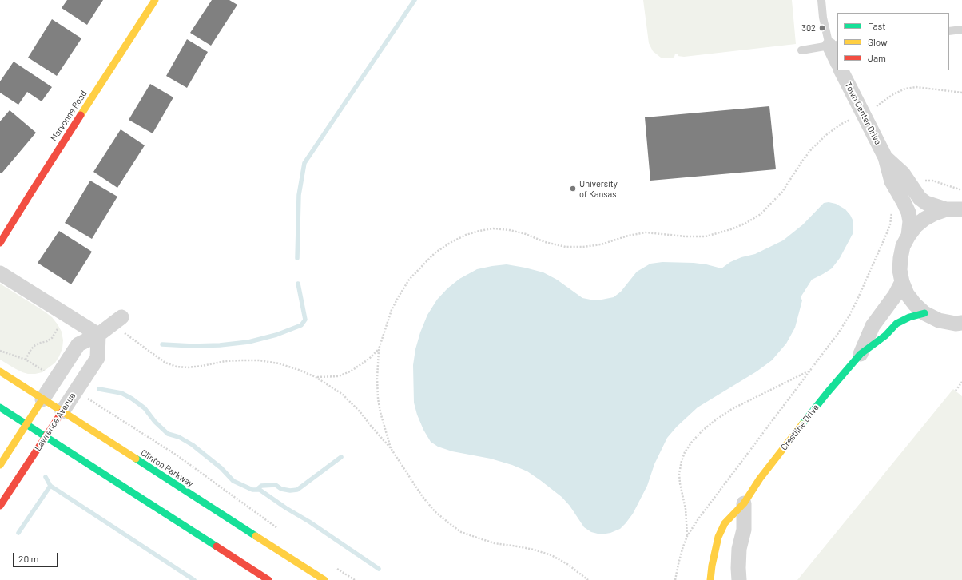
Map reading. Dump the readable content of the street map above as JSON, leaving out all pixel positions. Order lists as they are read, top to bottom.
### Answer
{
  "streets": {
    "street": [
      "Town Center Drive",
      "Marvonne Road",
      "Lawrence Avenue",
      "Crestline Drive",
      "Clinton Parkway"
    ]
  },
  "crossings": [
    ["Lawrence Avenue", "Clinton Parkway"]
  ],
  "places": ["302", "University of Kansas"],
  "legend": ["Fast", "Slow", "Jam"],
  "scale_bar": "20 m"
}
